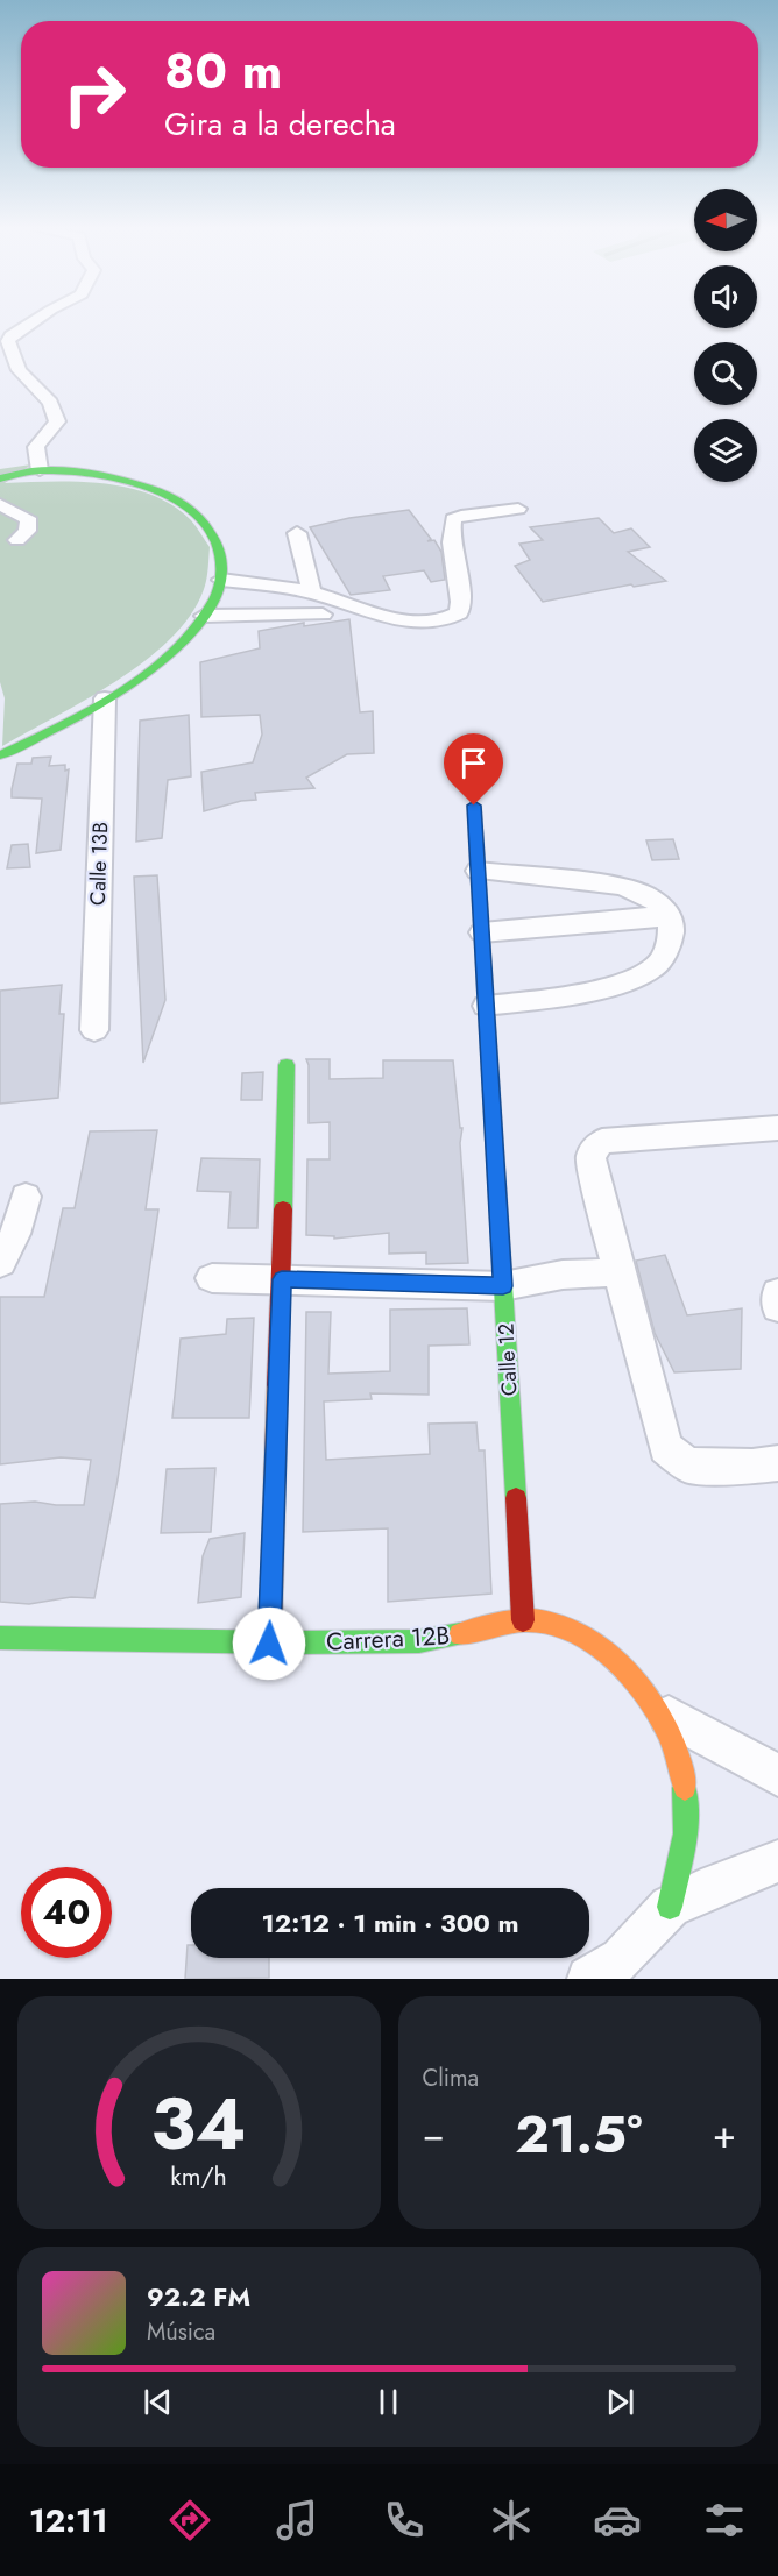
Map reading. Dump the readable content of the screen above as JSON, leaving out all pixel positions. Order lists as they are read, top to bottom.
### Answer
{
  "streets": {
    "street": ["Calle 13B", "Calle 12", "Carrera 12B"]
  },
  "crossings": [
    ["Calle 12", "Carrera 12B"]
  ],
  "north": "left",
  "page": {
    "turn": ["80 m", "Gira a la derecha"],
    "limit": "40",
    "trip": "12:12 · 1 min · 300 m",
    "tile": "Clima",
    "heat": ["−", "21.5°", "+"],
    "song": ["92.2 FM", "Música"],
    "tabs": "12:11",
    "gauge": ["34", "km/h"]
  }
}
